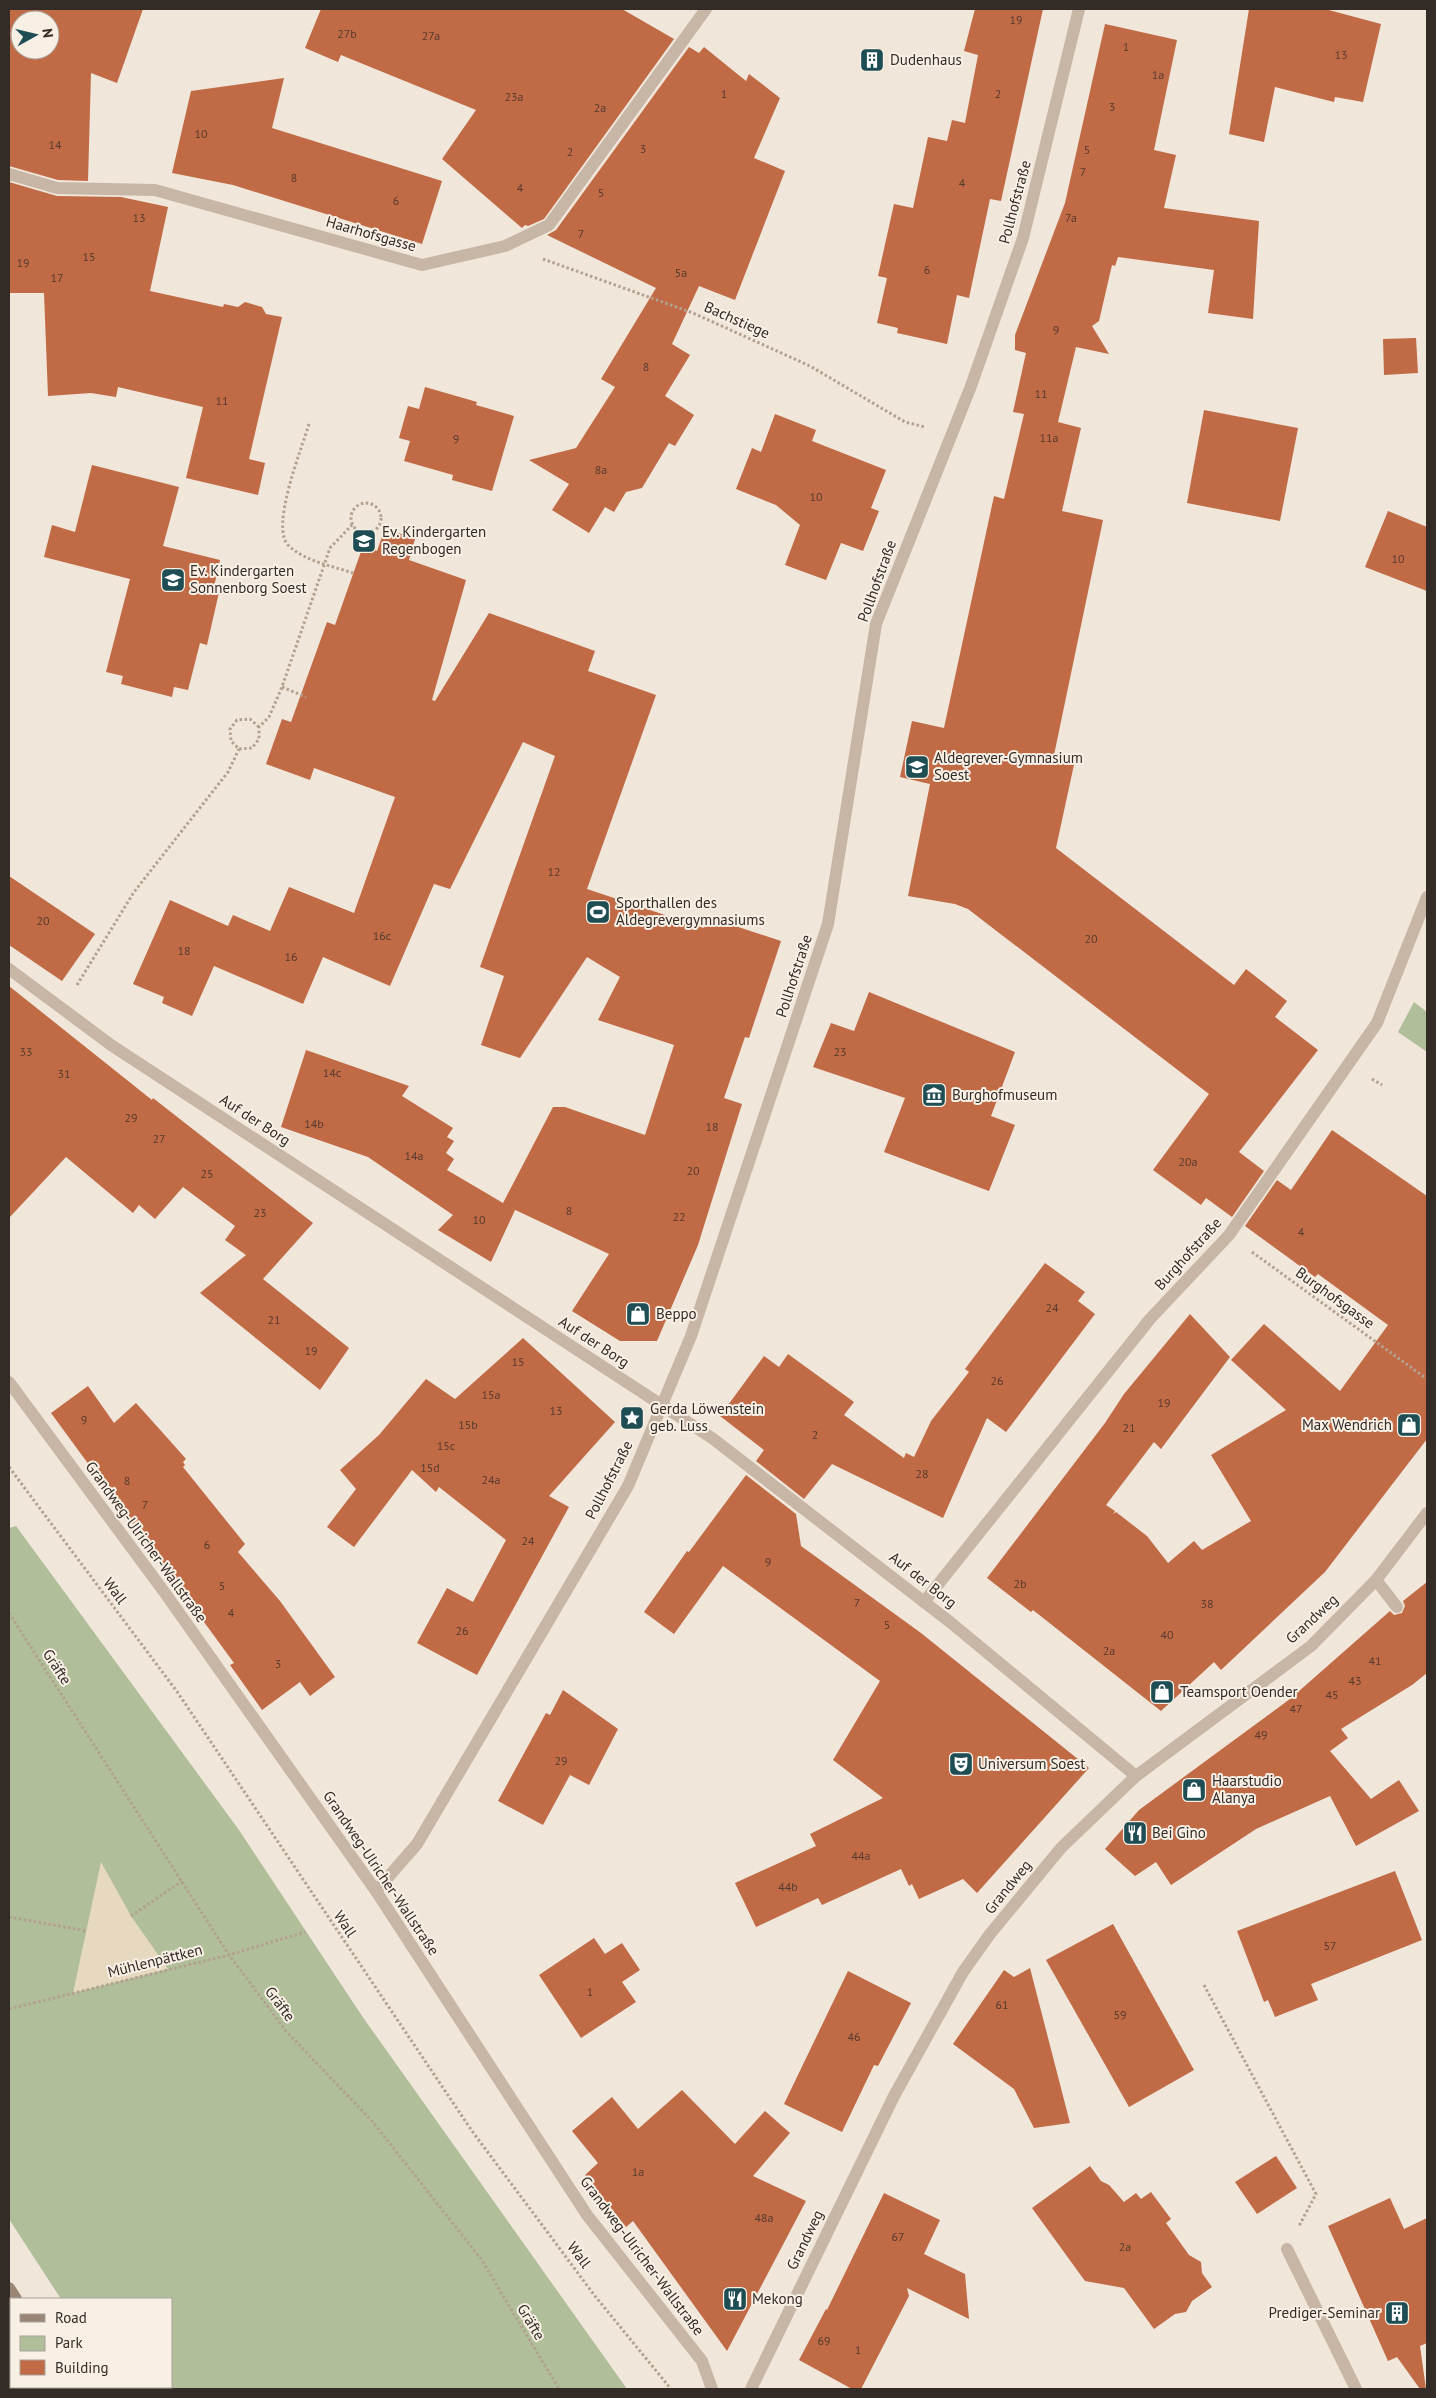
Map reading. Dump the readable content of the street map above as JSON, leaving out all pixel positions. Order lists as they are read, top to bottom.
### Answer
{
  "streets": {
    "street": [
      "Pollhofstraße",
      "Haarhofsgasse",
      "Auf der Borg",
      "Burghofstraße",
      "Grandweg-Ulricher-Wallstraße",
      "Grandweg"
    ],
    "path": [
      "Bachstiege",
      "Burghofsgasse",
      "Wall",
      "Gräfte",
      "Mühlenpättken"
    ]
  },
  "crossings": [
    ["Pollhofstraße", "Bachstiege"],
    ["Pollhofstraße", "Auf der Borg"],
    ["Pollhofstraße", "Grandweg-Ulricher-Wallstraße"],
    ["Haarhofsgasse", "Bachstiege"],
    ["Auf der Borg", "Burghofstraße"],
    ["Auf der Borg", "Grandweg"],
    ["Burghofstraße", "Burghofsgasse"],
    ["Gräfte", "Mühlenpättken"]
  ],
  "places": {
    "building": ["Dudenhaus", "Prediger-Seminar"],
    "school or university": ["Ev. Kindergarten Regenbogen", "Ev. Kindergarten Sonnenborg Soest", "Aldegrever-Gymnasium Soest"],
    "sports": ["Sporthallen des Aldegrevergymnasiums"],
    "museum": ["Burghofmuseum"],
    "shop": [
      "Beppo",
      "Max Wendrich",
      "Teamsport Oender",
      "Haarstudio Alanya"
    ],
    "place": ["Gerda Löwenstein geb. Luss"],
    "theatre": ["Universum Soest"],
    "restaurant": ["Bei Gino", "Mekong"]
  },
  "house_numbers": [
    "19",
    "27b",
    "27a",
    "1",
    "13",
    "1a",
    "1",
    "2",
    "23a",
    "3",
    "2a",
    "10",
    "14",
    "3",
    "5",
    "2",
    "7",
    "8",
    "4",
    "4",
    "5",
    "6",
    "13",
    "7a",
    "7",
    "15",
    "19",
    "6",
    "5a",
    "17",
    "9",
    "8",
    "11",
    "11",
    "11a",
    "9",
    "8a",
    "10",
    "10",
    "12",
    "20",
    "16c",
    "20",
    "18",
    "16",
    "33",
    "23",
    "14c",
    "31",
    "29",
    "14b",
    "18",
    "27",
    "14a",
    "20a",
    "20",
    "25",
    "8",
    "23",
    "22",
    "10",
    "4",
    "24",
    "21",
    "19",
    "15",
    "26",
    "15a",
    "19",
    "13",
    "9",
    "15b",
    "21",
    "2",
    "15c",
    "15d",
    "28",
    "24a",
    "8",
    "7",
    "24",
    "6",
    "9",
    "2b",
    "5",
    "7",
    "38",
    "4",
    "5",
    "26",
    "40",
    "2a",
    "41",
    "3",
    "43",
    "45",
    "47",
    "49",
    "29",
    "44a",
    "44b",
    "57",
    "1",
    "61",
    "59",
    "46",
    "1a",
    "48a",
    "67",
    "2a",
    "69",
    "1"
  ],
  "legend": ["Road", "Park", "Building"],
  "north": "right"
}
